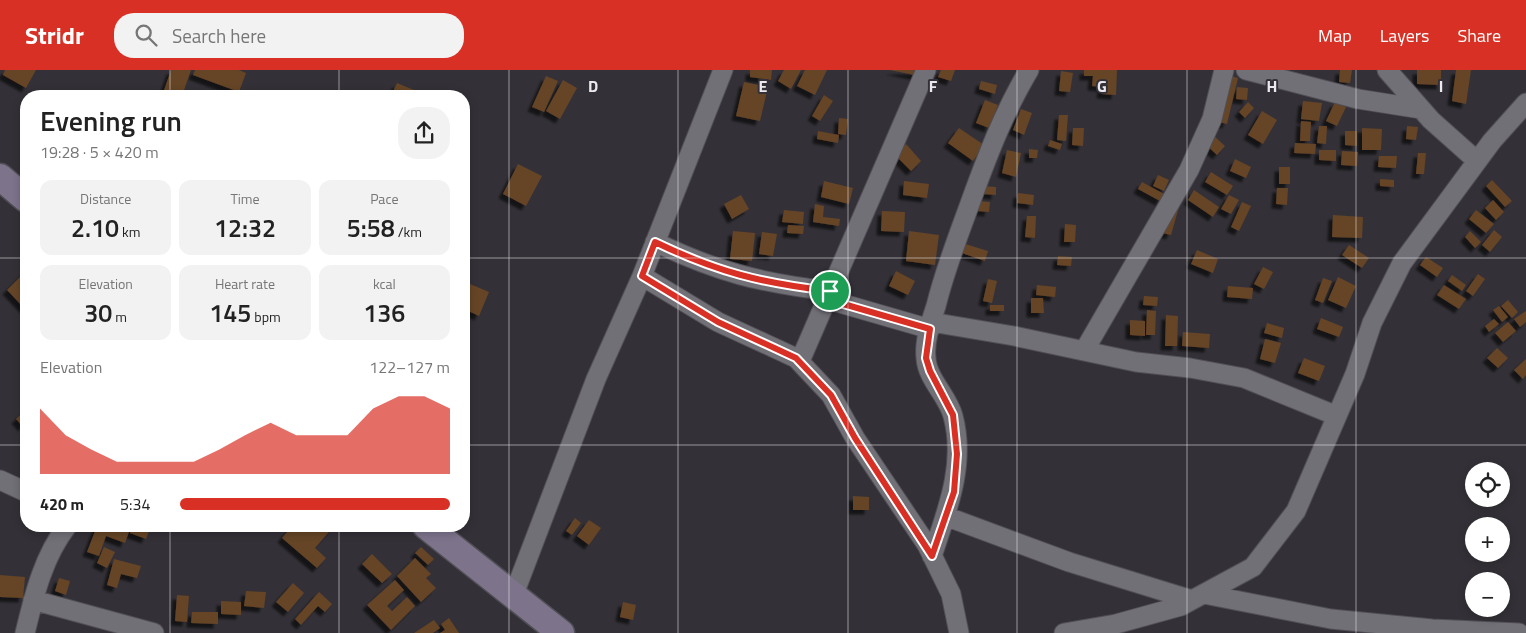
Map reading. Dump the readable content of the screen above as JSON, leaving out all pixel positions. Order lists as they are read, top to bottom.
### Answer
{
  "page": {
    "header": "Stridr",
    "search": "Search here",
    "nav": ["Map", "Layers", "Share"],
    "heading": ["Evening run", "19:28 · 5 × 420 m"],
    "stats": [
      ["Distance", "2.10 km"],
      ["Time", "12:32"],
      ["Pace", "5:58 /km"],
      ["Elevation", "30 m"],
      ["Heart rate", "145 bpm"],
      ["kcal", "136"]
    ],
    "chart": ["Elevation", "122–127 m"],
    "map_buttons": ["+", "−"],
    "list": [
      {
        "name": "420 m",
        "note": "5:34"
      }
    ]
  },
  "grid": {
    "columns": [
      "D",
      "E",
      "F",
      "G",
      "H",
      "I"
    ]
  }
}
